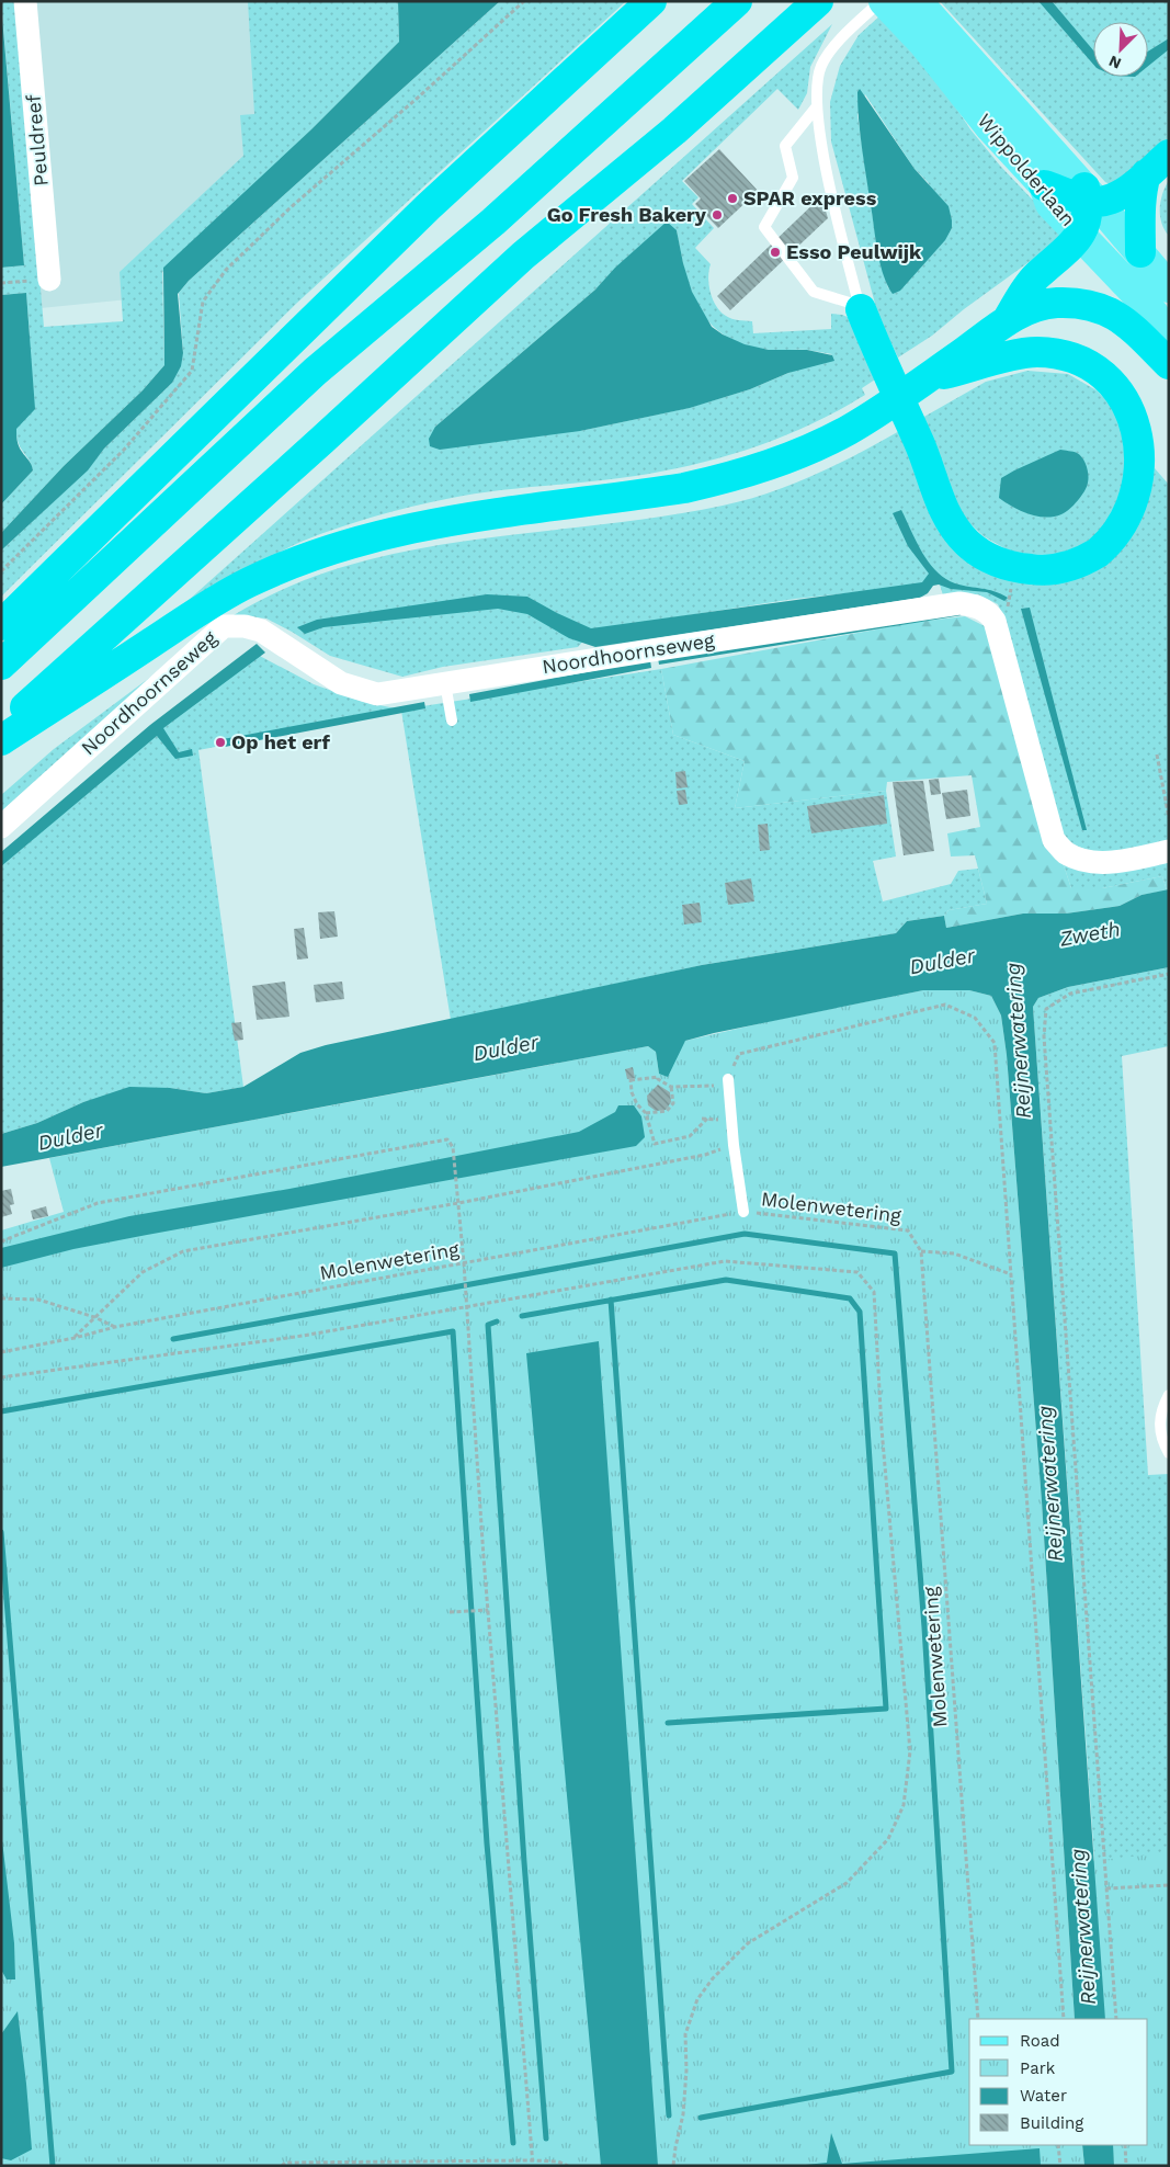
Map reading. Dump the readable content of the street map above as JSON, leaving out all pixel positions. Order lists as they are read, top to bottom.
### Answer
{
  "streets": {
    "main road": ["Wippolderlaan"],
    "street": ["Peuldreef", "Noordhoornseweg"],
    "path": ["Molenwetering"]
  },
  "water": ["Zweth", "Dulder", "Reijnerwatering"],
  "places": [
    "SPAR express",
    "Go Fresh Bakery",
    "Esso Peulwijk",
    "Op het erf"
  ],
  "legend": [
    "Road",
    "Park",
    "Water",
    "Building"
  ],
  "north": "bottom left"
}
